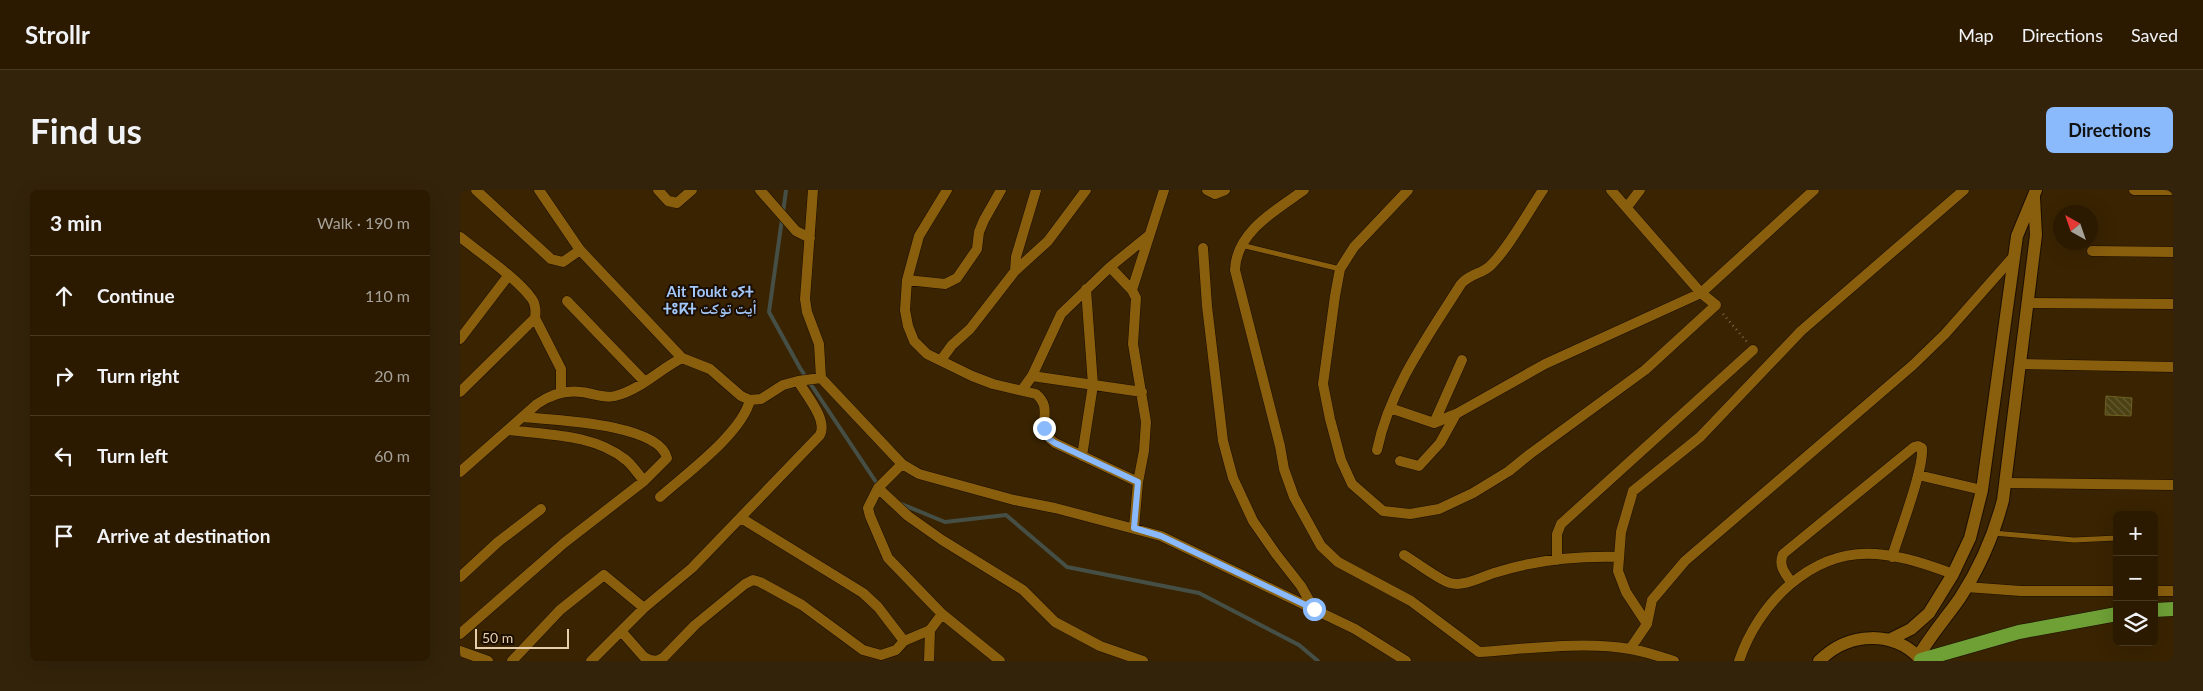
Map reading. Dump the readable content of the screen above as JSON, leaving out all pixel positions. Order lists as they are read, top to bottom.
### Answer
{
  "districts": ["Ait Toukt ⴰⵢⵜ ⵜⵓⴽⵜ أيت توكت"],
  "scale_bar": "50 m",
  "north": "top left",
  "page": {
    "header": "Strollr",
    "nav": ["Map", "Directions", "Saved"],
    "buttons": "Directions",
    "title": "Find us",
    "heading": ["3 min", "Walk · 190 m"],
    "list": [
      ["Continue", "110 m"],
      ["Turn right", "20 m"],
      ["Turn left", "60 m"],
      "Arrive at destination"
    ],
    "map_buttons": ["+", "−"],
    "scale": "50 m"
  }
}
